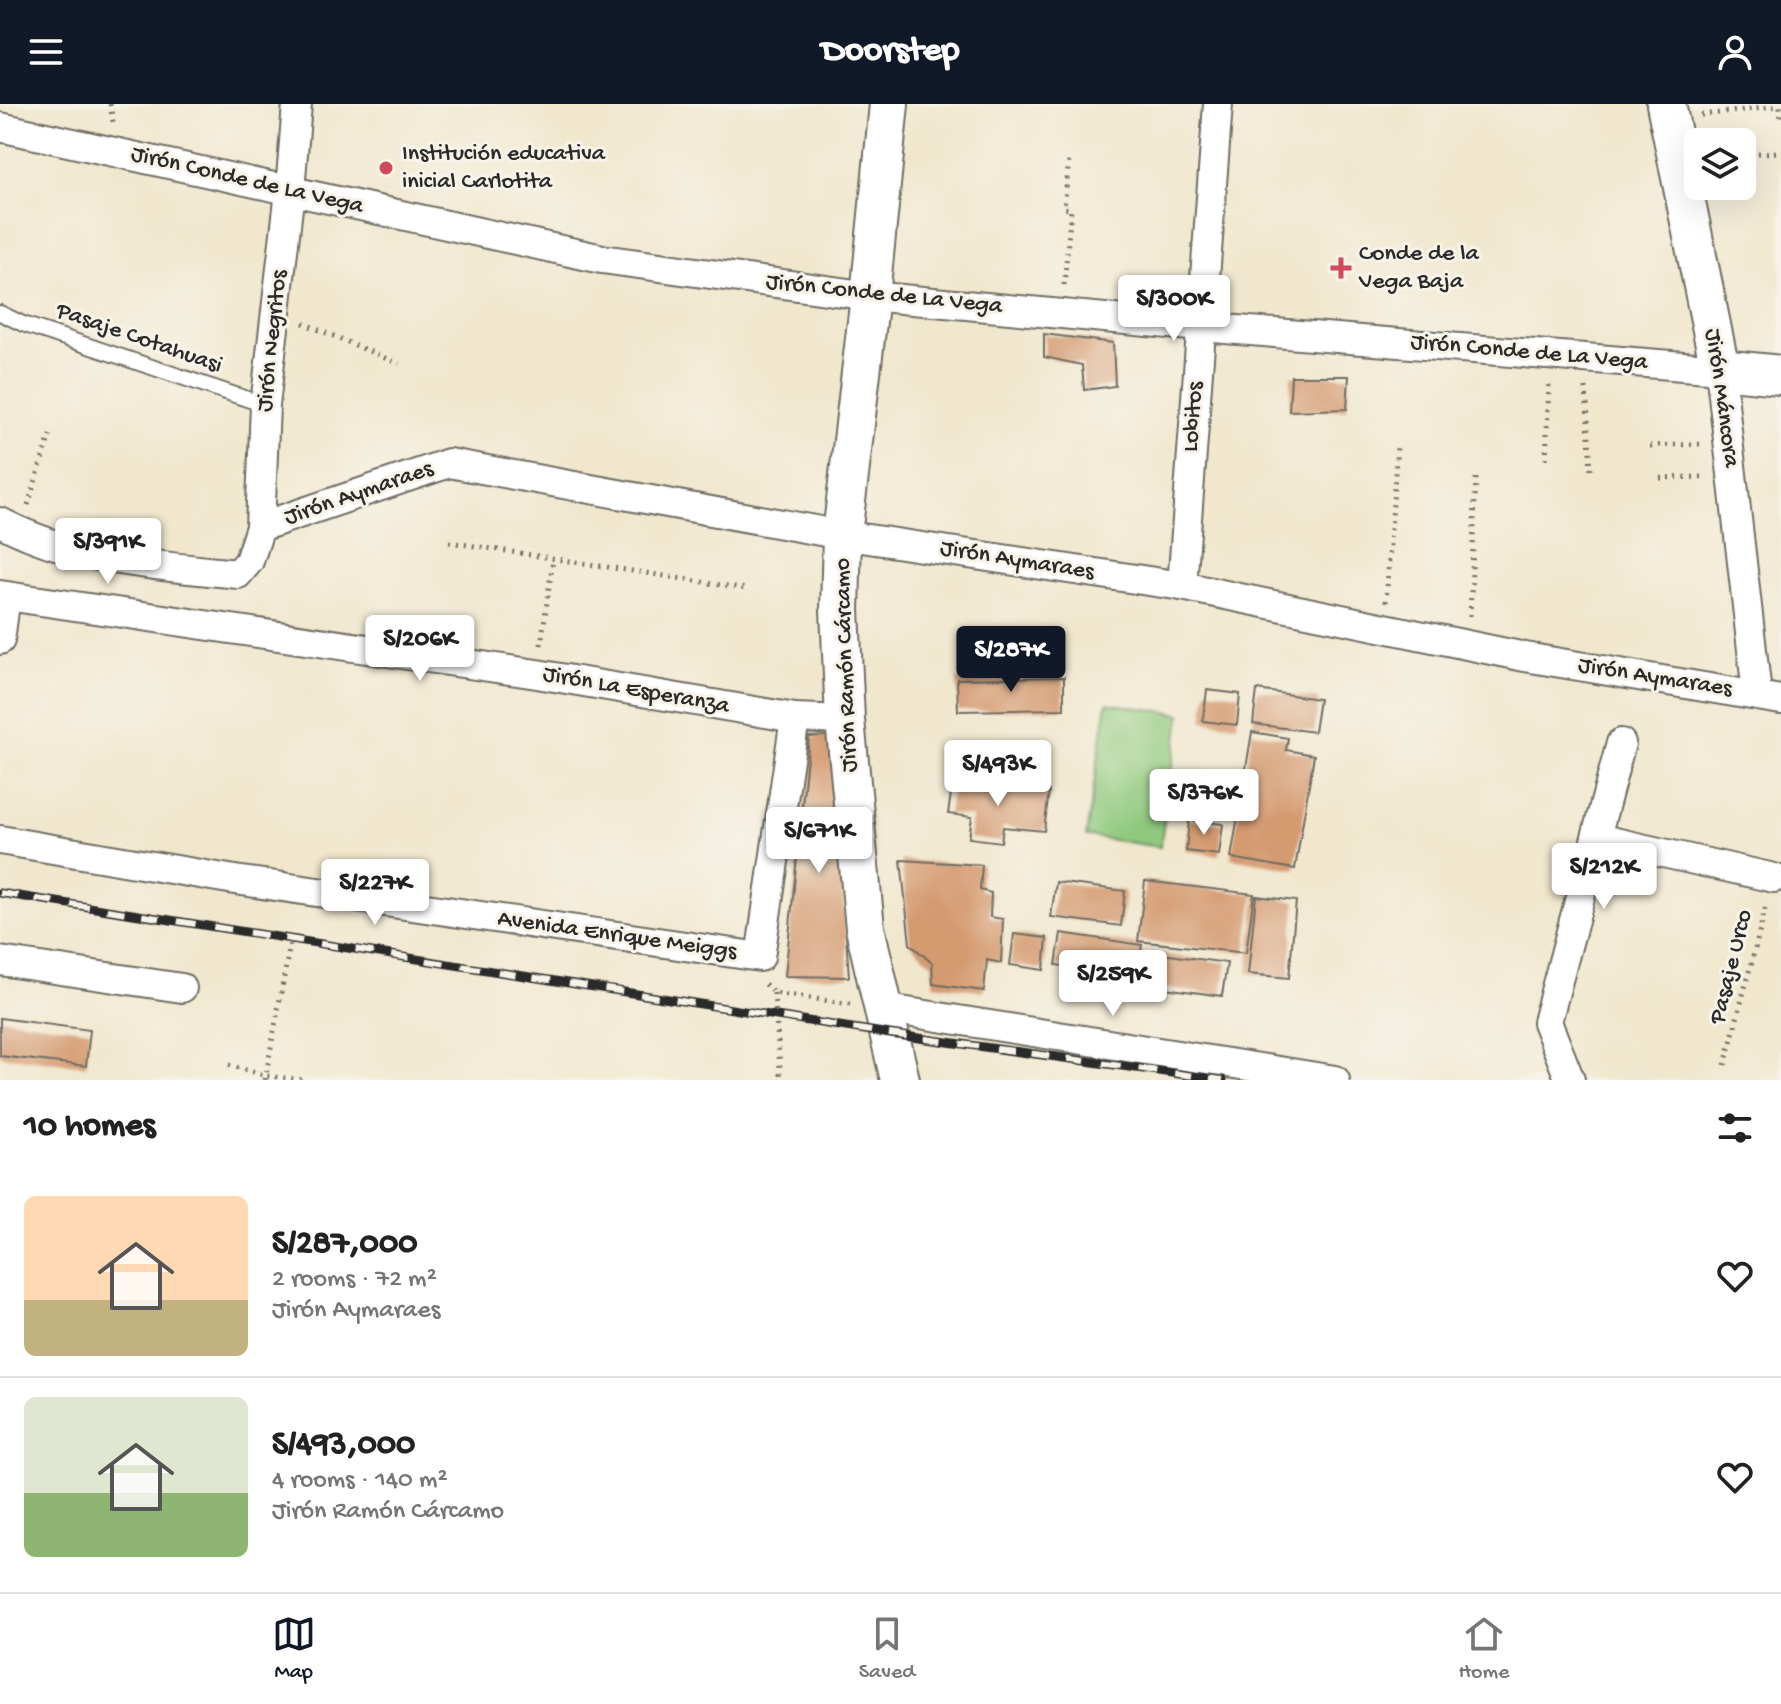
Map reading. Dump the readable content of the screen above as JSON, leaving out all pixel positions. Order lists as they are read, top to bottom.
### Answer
{
  "streets": {
    "street": [
      "Jirón Conde de La Vega",
      "Jirón Negritos",
      "Jirón Máncora",
      "Lobitos",
      "Jirón Aymaraes",
      "Jirón Ramón Cárcamo",
      "Jirón La Esperanza",
      "Avenida Enrique Meiggs"
    ],
    "lane": ["Pasaje Cotahuasi"],
    "path": ["Pasaje Urco"]
  },
  "crossings": [
    ["Jirón Conde de La Vega", "Jirón Negritos"],
    ["Jirón Conde de La Vega", "Jirón Máncora"],
    ["Jirón Conde de La Vega", "Lobitos"],
    ["Jirón Conde de La Vega", "Jirón Ramón Cárcamo"],
    ["Pasaje Cotahuasi", "Jirón Negritos"],
    ["Jirón Negritos", "Jirón Aymaraes"],
    ["Jirón Máncora", "Jirón Aymaraes"],
    ["Lobitos", "Jirón Aymaraes"],
    ["Jirón Aymaraes", "Jirón Ramón Cárcamo"],
    ["Jirón Ramón Cárcamo", "Jirón La Esperanza"],
    ["Jirón La Esperanza", "Avenida Enrique Meiggs"]
  ],
  "places": {
    "other": ["Institución educativa inicial Carlotita"],
    "health": ["Conde de la Vega Baja"]
  },
  "page": {
    "header": "Doorstep",
    "price": [
      "S/300K",
      "S/391K",
      "S/206K",
      "S/287K",
      "S/493K",
      "S/376K",
      "S/671K",
      "S/212K",
      "S/227K",
      "S/259K"
    ],
    "heading": "10 homes",
    "list": [
      {
        "name": "S/287,000",
        "note": "2 rooms · 72 m² · Jirón Aymaraes"
      },
      {
        "name": "S/493,000",
        "note": "4 rooms · 140 m² · Jirón Ramón Cárcamo"
      }
    ],
    "tabs": ["Map", "Saved", "Home"]
  }
}
